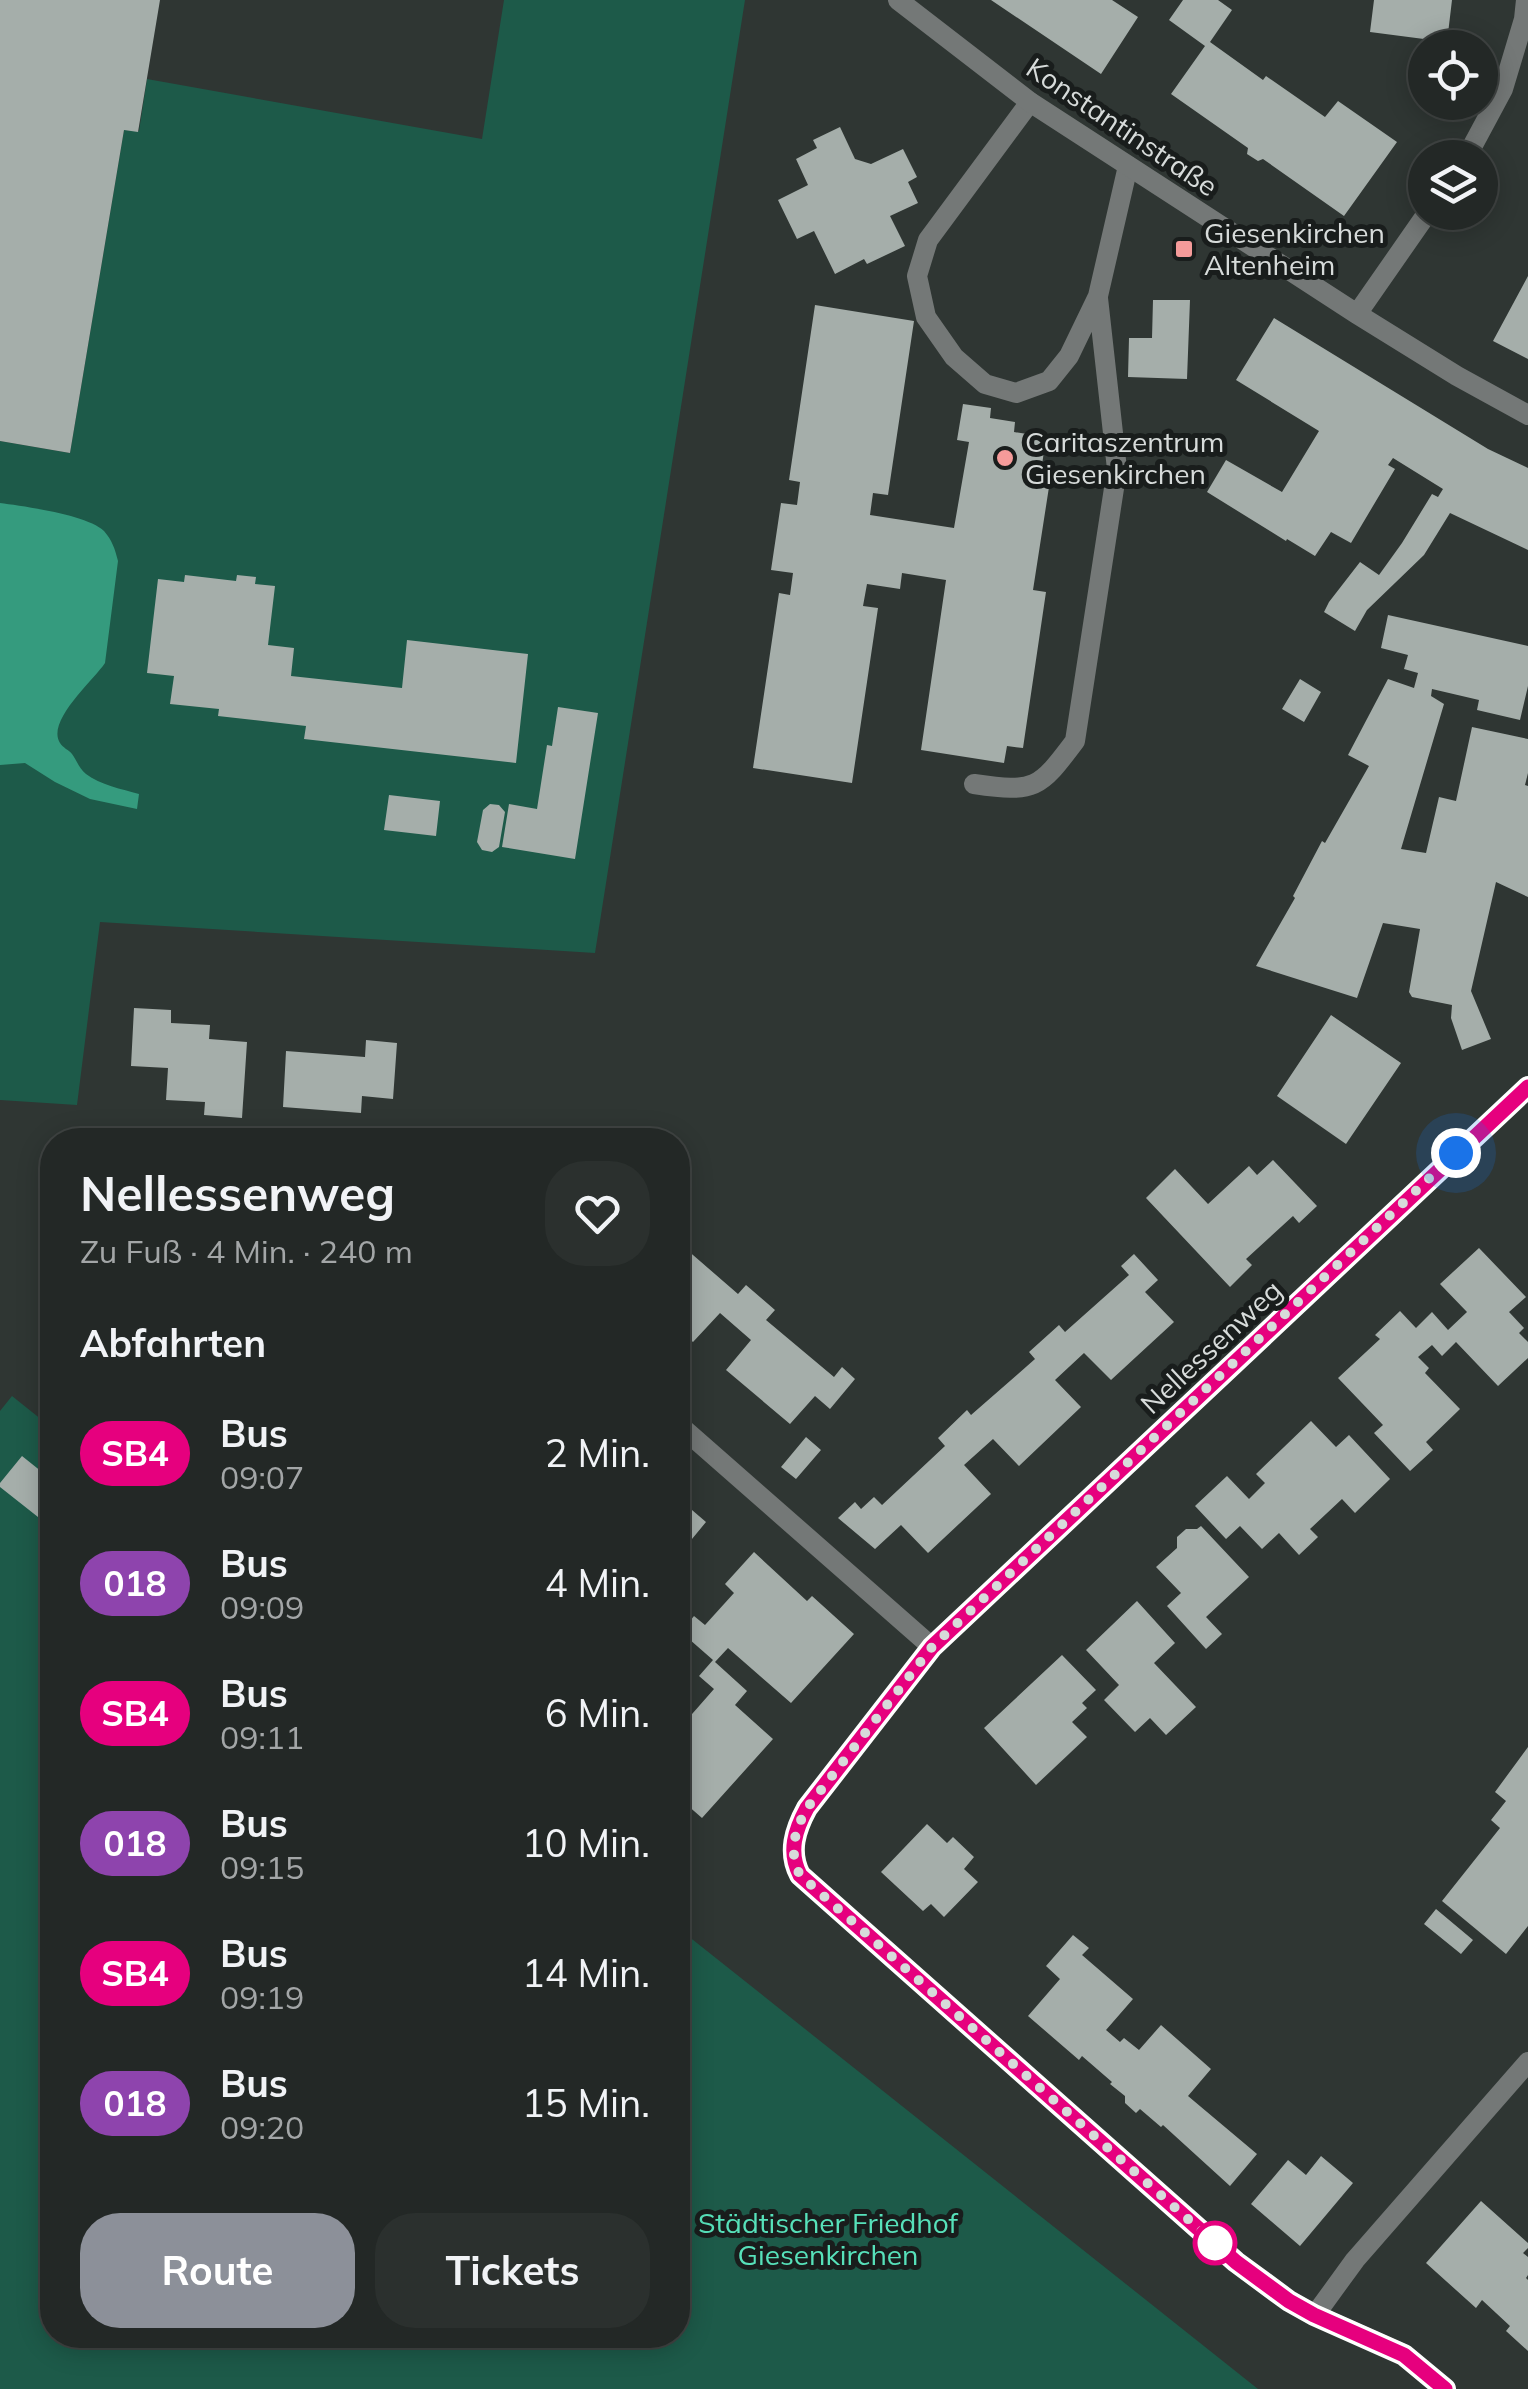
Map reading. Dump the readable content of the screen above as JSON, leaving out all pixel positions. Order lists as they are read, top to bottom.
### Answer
{
  "streets": {
    "street": ["Konstantinstraße", "Nellessenweg"]
  },
  "parks": ["Städtischer Friedhof Giesenkirchen"],
  "places": {
    "transit": ["Giesenkirchen Altenheim"],
    "other": ["Caritaszentrum Giesenkirchen"]
  },
  "lines": ["bus line SB4"],
  "page": {
    "heading": [
      ["Nellessenweg", "Zu Fuß · 4 Min. · 240 m"],
      "Abfahrten"
    ],
    "list": [
      {
        "mark": "SB4",
        "name": "Bus",
        "note": "09:07",
        "value": "2 Min."
      },
      {
        "mark": "018",
        "name": "Bus",
        "note": "09:09",
        "value": "4 Min."
      },
      {
        "mark": "SB4",
        "name": "Bus",
        "note": "09:11",
        "value": "6 Min."
      },
      {
        "mark": "018",
        "name": "Bus",
        "note": "09:15",
        "value": "10 Min."
      },
      {
        "mark": "SB4",
        "name": "Bus",
        "note": "09:19",
        "value": "14 Min."
      },
      {
        "mark": "018",
        "name": "Bus",
        "note": "09:20",
        "value": "15 Min."
      }
    ],
    "buttons": ["Route", "Tickets"]
  }
}
